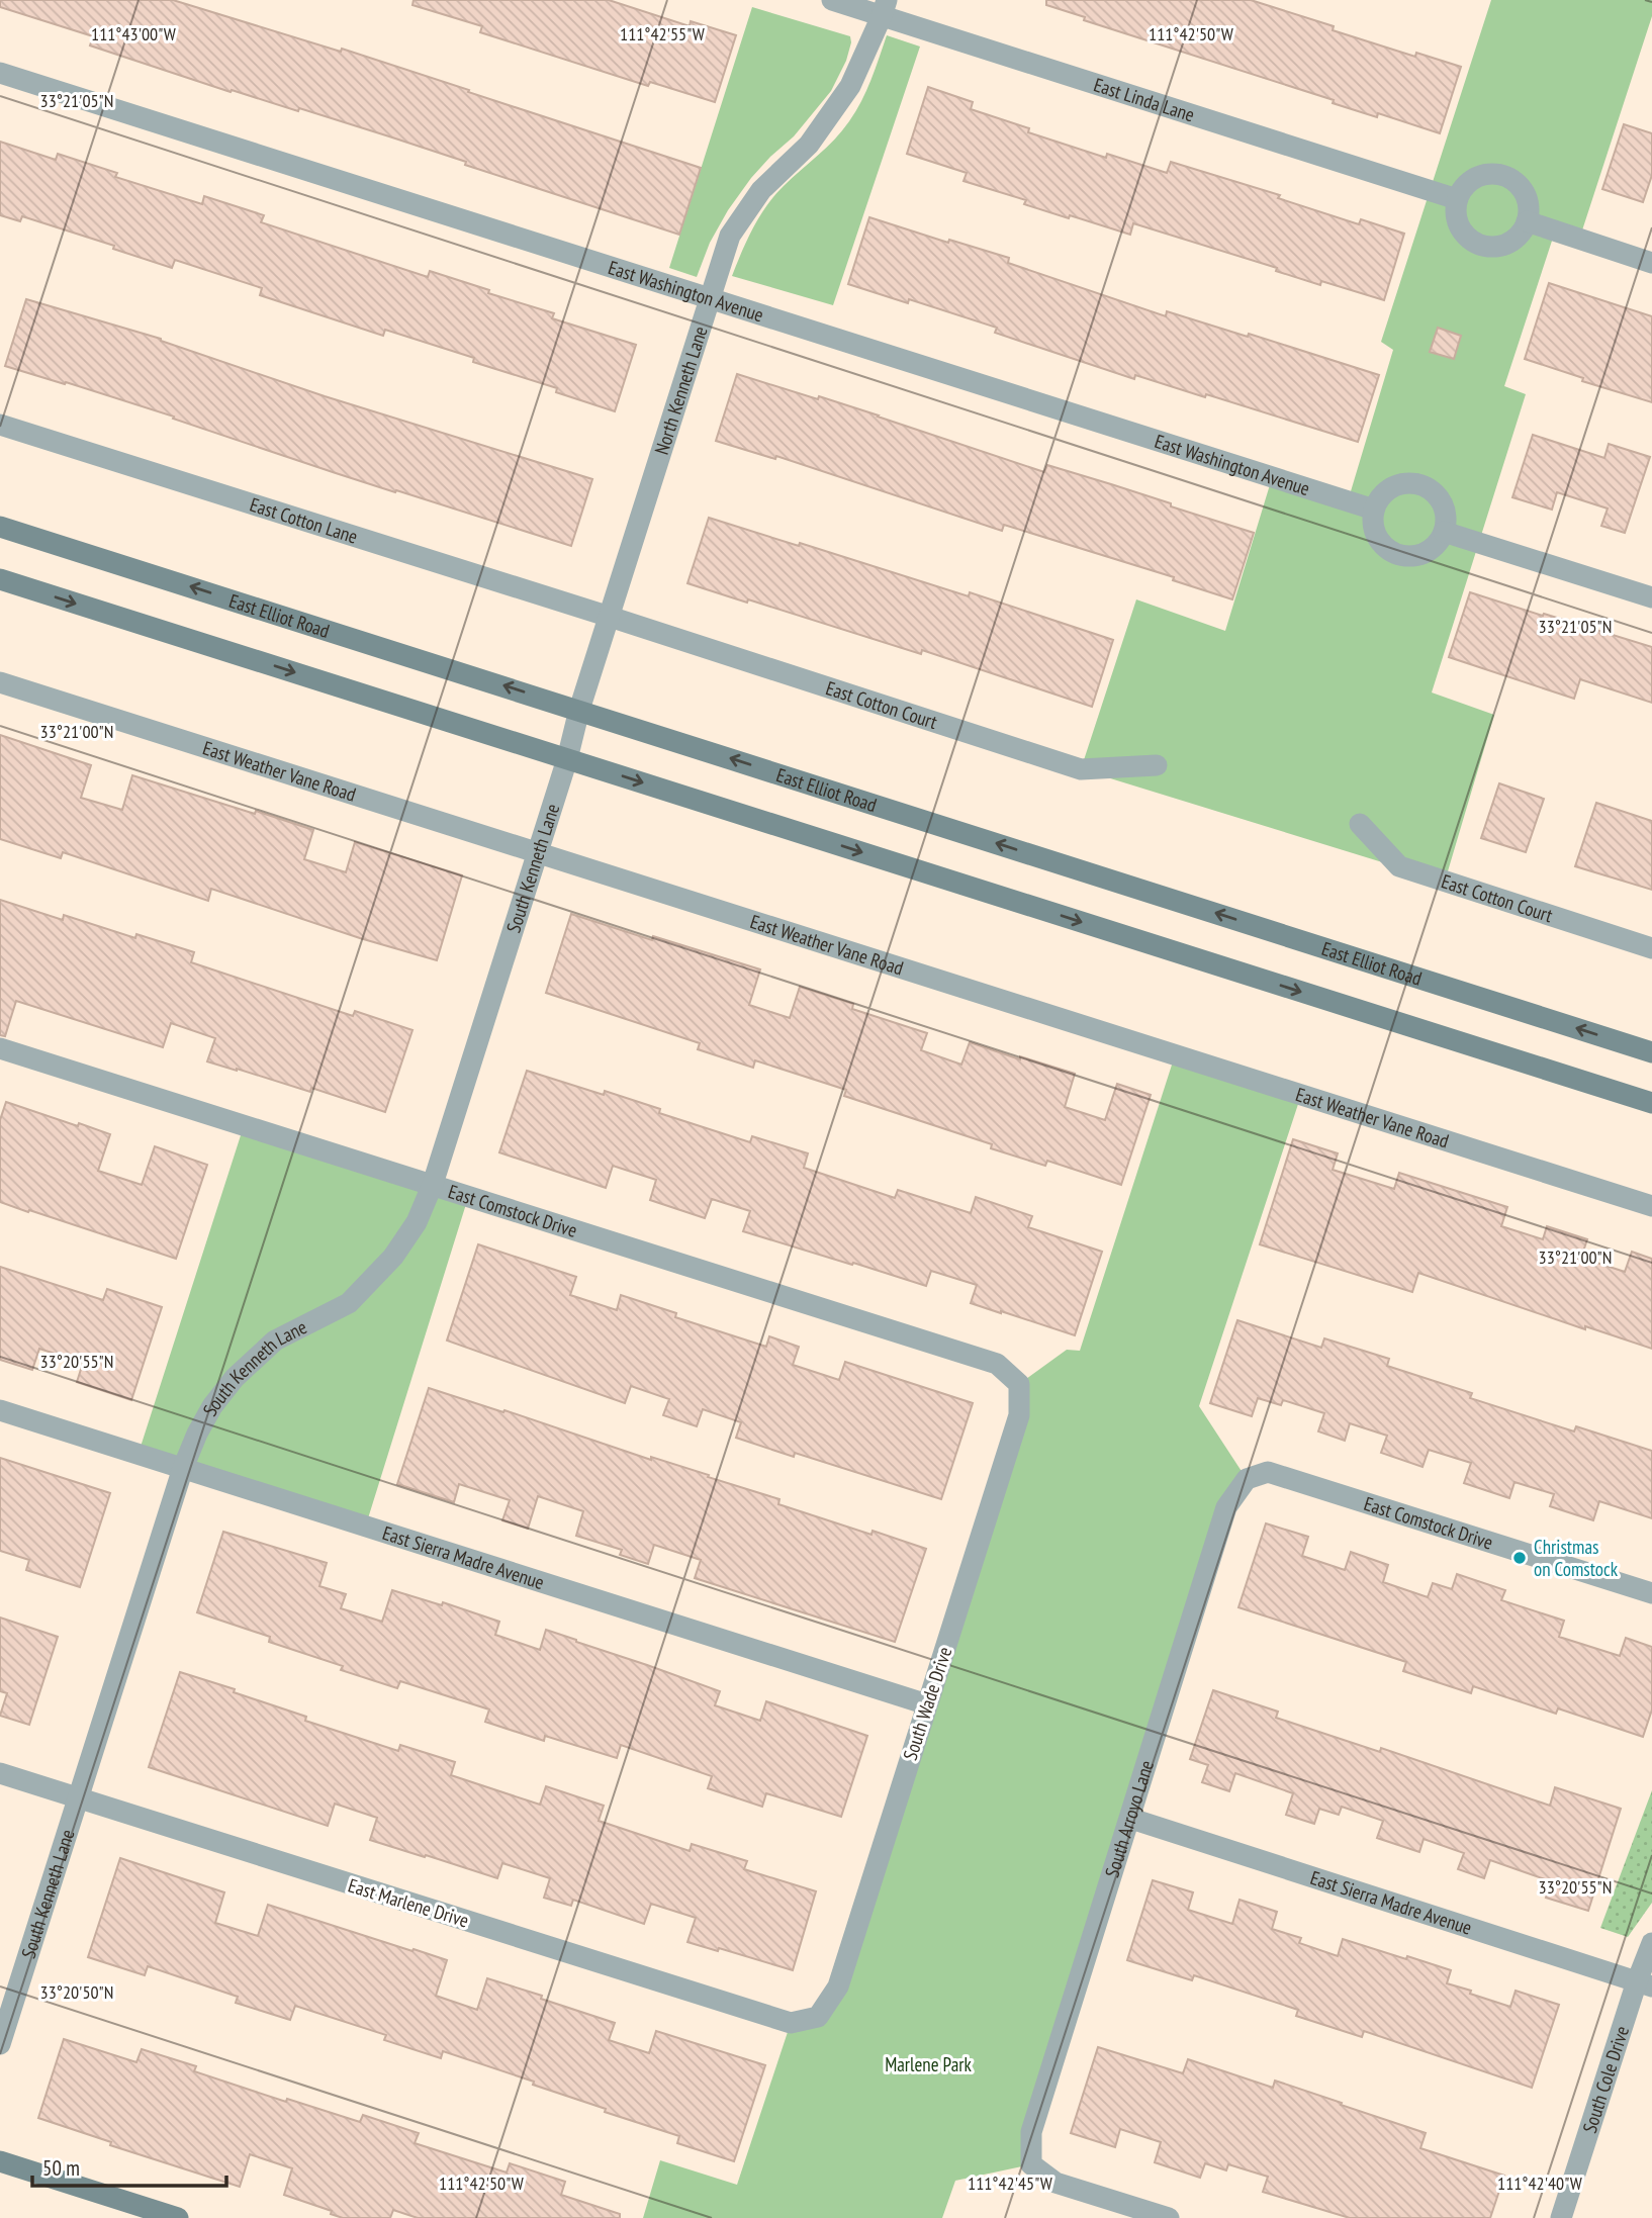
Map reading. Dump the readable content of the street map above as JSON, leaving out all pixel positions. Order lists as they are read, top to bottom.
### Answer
{
  "streets": {
    "main road": ["East Elliot Road"],
    "street": [
      "East Linda Lane",
      "East Washington Avenue",
      "North Kenneth Lane",
      "East Cotton Lane",
      "East Cotton Court",
      "East Weather Vane Road",
      "South Kenneth Lane",
      "East Comstock Drive",
      "East Sierra Madre Avenue",
      "South Wade Drive",
      "South Arroyo Lane",
      "East Marlene Drive",
      "South Cole Drive"
    ]
  },
  "crossings": [
    ["East Linda Lane", "North Kenneth Lane"],
    ["East Washington Avenue", "North Kenneth Lane"],
    ["North Kenneth Lane", "East Cotton Lane"],
    ["North Kenneth Lane", "East Elliot Road"],
    ["North Kenneth Lane", "East Cotton Court"],
    ["North Kenneth Lane", "South Kenneth Lane"],
    ["East Cotton Lane", "East Cotton Court"],
    ["East Weather Vane Road", "South Kenneth Lane"],
    ["South Kenneth Lane", "East Comstock Drive"],
    ["South Kenneth Lane", "East Sierra Madre Avenue"],
    ["South Kenneth Lane", "East Marlene Drive"],
    ["East Comstock Drive", "South Wade Drive"],
    ["East Comstock Drive", "South Arroyo Lane"],
    ["East Sierra Madre Avenue", "South Wade Drive"],
    ["East Sierra Madre Avenue", "South Arroyo Lane"],
    ["East Sierra Madre Avenue", "South Cole Drive"],
    ["South Wade Drive", "East Marlene Drive"]
  ],
  "parks": ["Marlene Park"],
  "places": ["Christmas on Comstock"],
  "scale_bar": "50 m",
  "coordinates": [
    "111°43'00\"W",
    "111°42'55\"W",
    "111°42'50\"W",
    "33°21'05\"N",
    "33°21'00\"N",
    "33°20'55\"N",
    "33°20'50\"N",
    "111°42'45\"W",
    "111°42'40\"W"
  ]
}
